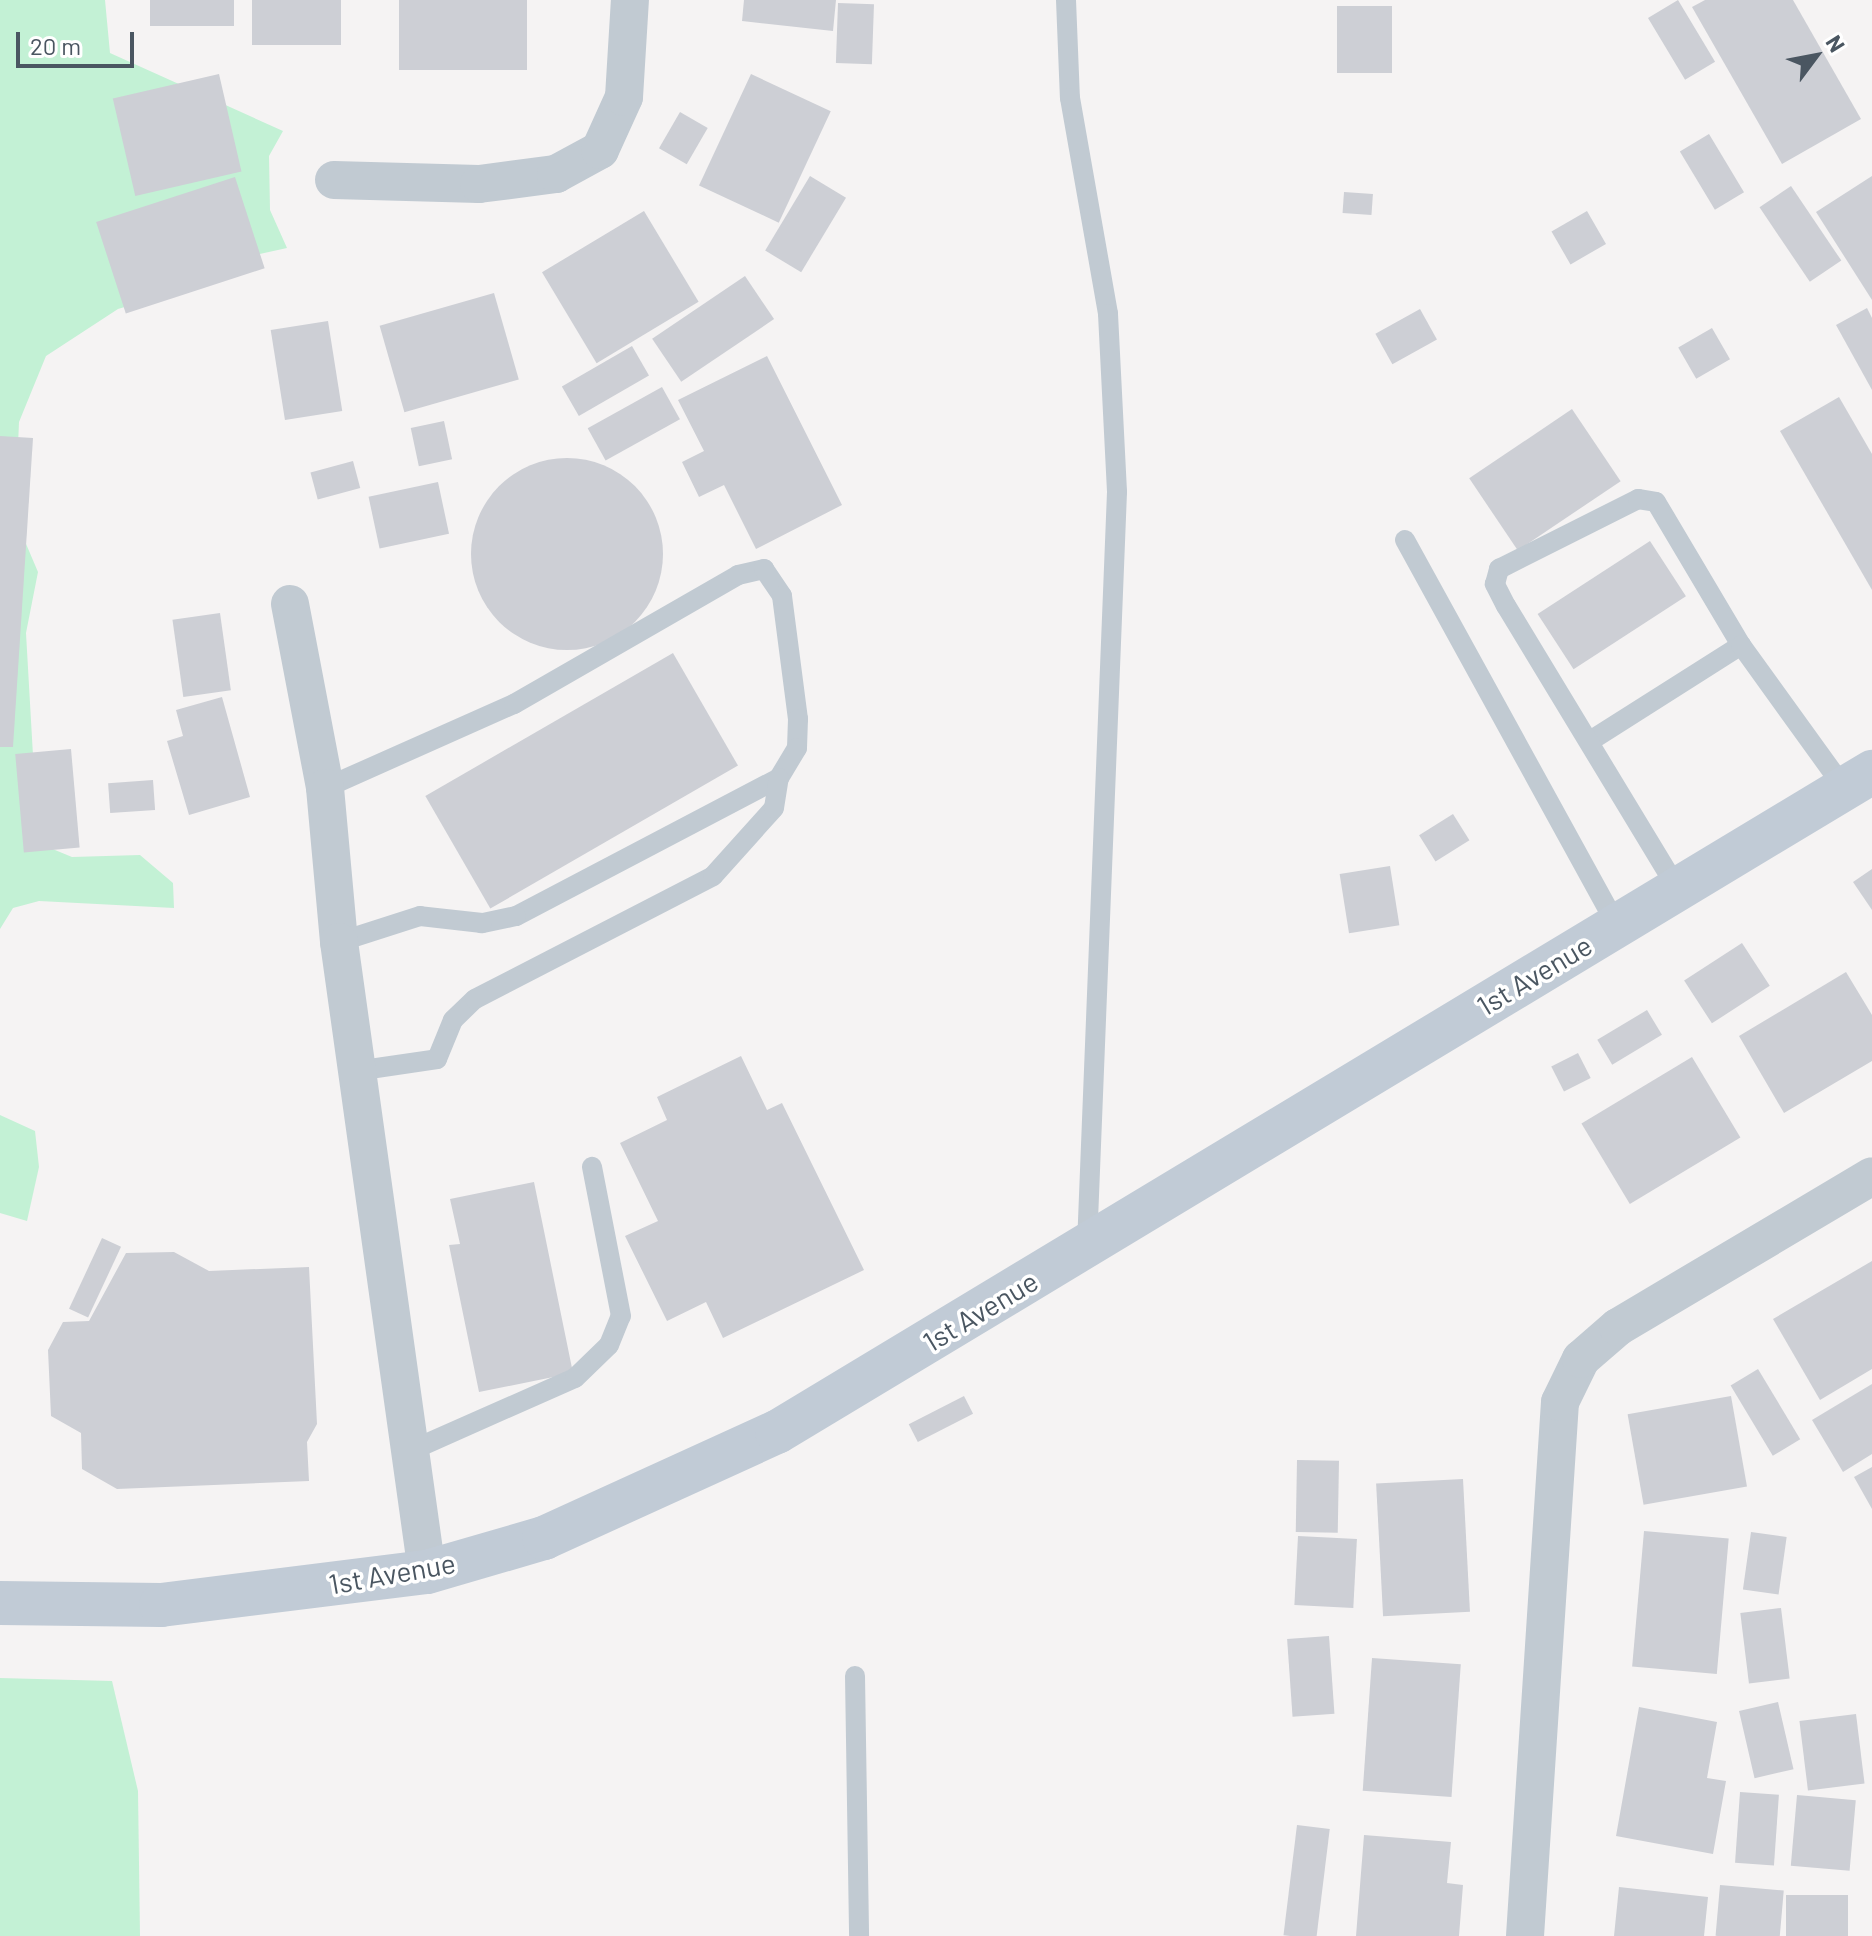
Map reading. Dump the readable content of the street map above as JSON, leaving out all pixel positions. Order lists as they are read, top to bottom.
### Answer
{
  "streets": {
    "street": ["1st Avenue"]
  },
  "scale_bar": "20 m",
  "north": "top right"
}
